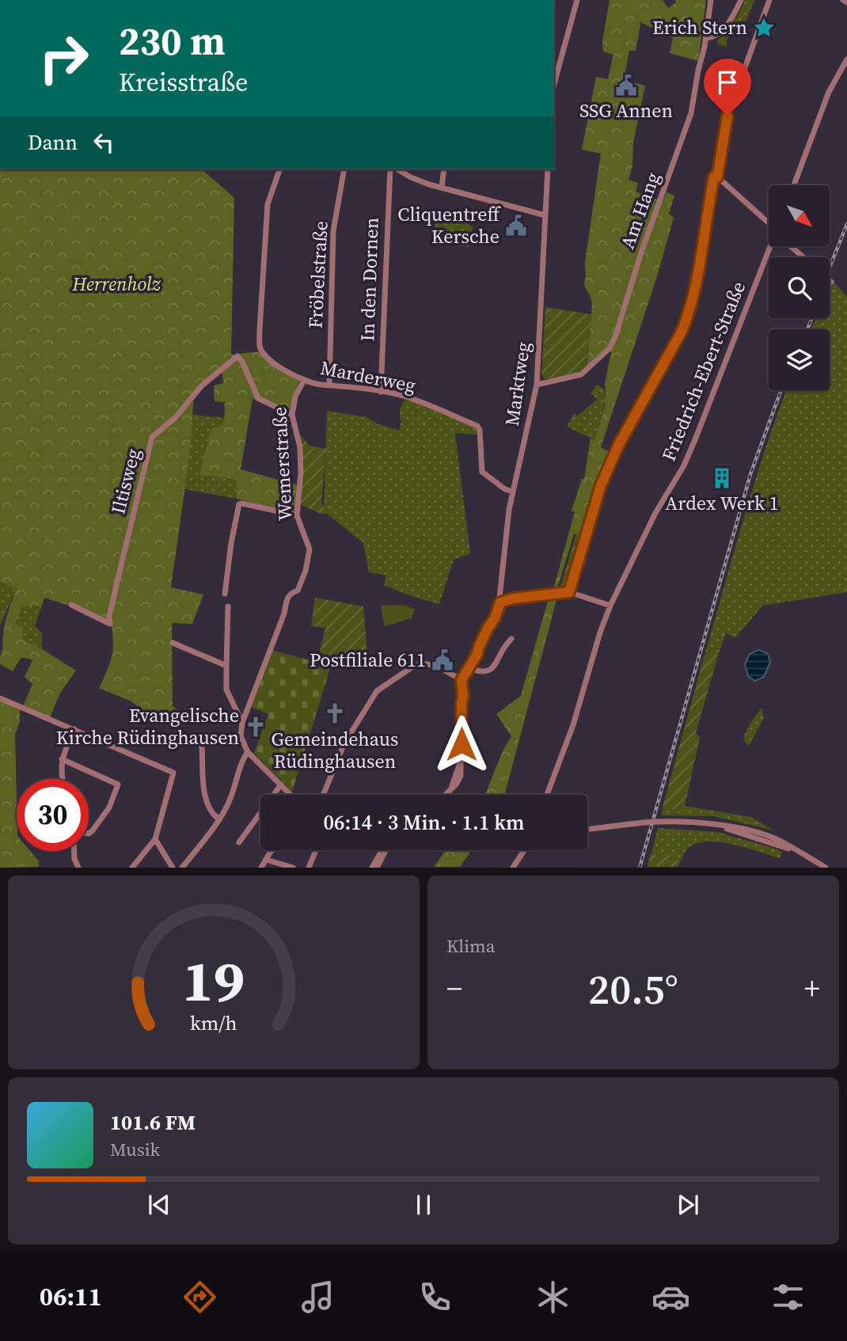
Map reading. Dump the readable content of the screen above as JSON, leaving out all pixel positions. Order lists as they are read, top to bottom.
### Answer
{
  "streets": {
    "street": [
      "Am Hang",
      "Fröbelstraße",
      "In den Dornen",
      "Friedrich-Ebert-Straße",
      "Marderweg",
      "Marktweg",
      "Wemerstraße",
      "Iltisweg"
    ]
  },
  "crossings": [
    ["Am Hang", "Marktweg"],
    ["Fröbelstraße", "Marderweg"],
    ["In den Dornen", "Marderweg"],
    ["Marderweg", "Marktweg"],
    ["Marderweg", "Wemerstraße"],
    ["Wemerstraße", "Iltisweg"]
  ],
  "parks": ["Herrenholz"],
  "places": {
    "place": ["Erich Stern"],
    "public building": ["SSG Annen", "Cliquentreff Kersche", "Postfiliale 611"],
    "building": ["Ardex Werk 1"],
    "church": ["Gemeindehaus Rüdinghausen", "Evangelische Kirche Rüdinghausen"]
  },
  "north": "bottom right",
  "page": {
    "turn": ["230 m", "Kreisstraße"],
    "then": "Dann",
    "limit": "30",
    "trip": "06:14 · 3 Min. · 1.1 km",
    "tile": "Klima",
    "heat": ["−", "20.5°", "+"],
    "song": ["101.6 FM", "Musik"],
    "tabs": "06:11",
    "gauge": ["19", "km/h"]
  }
}
